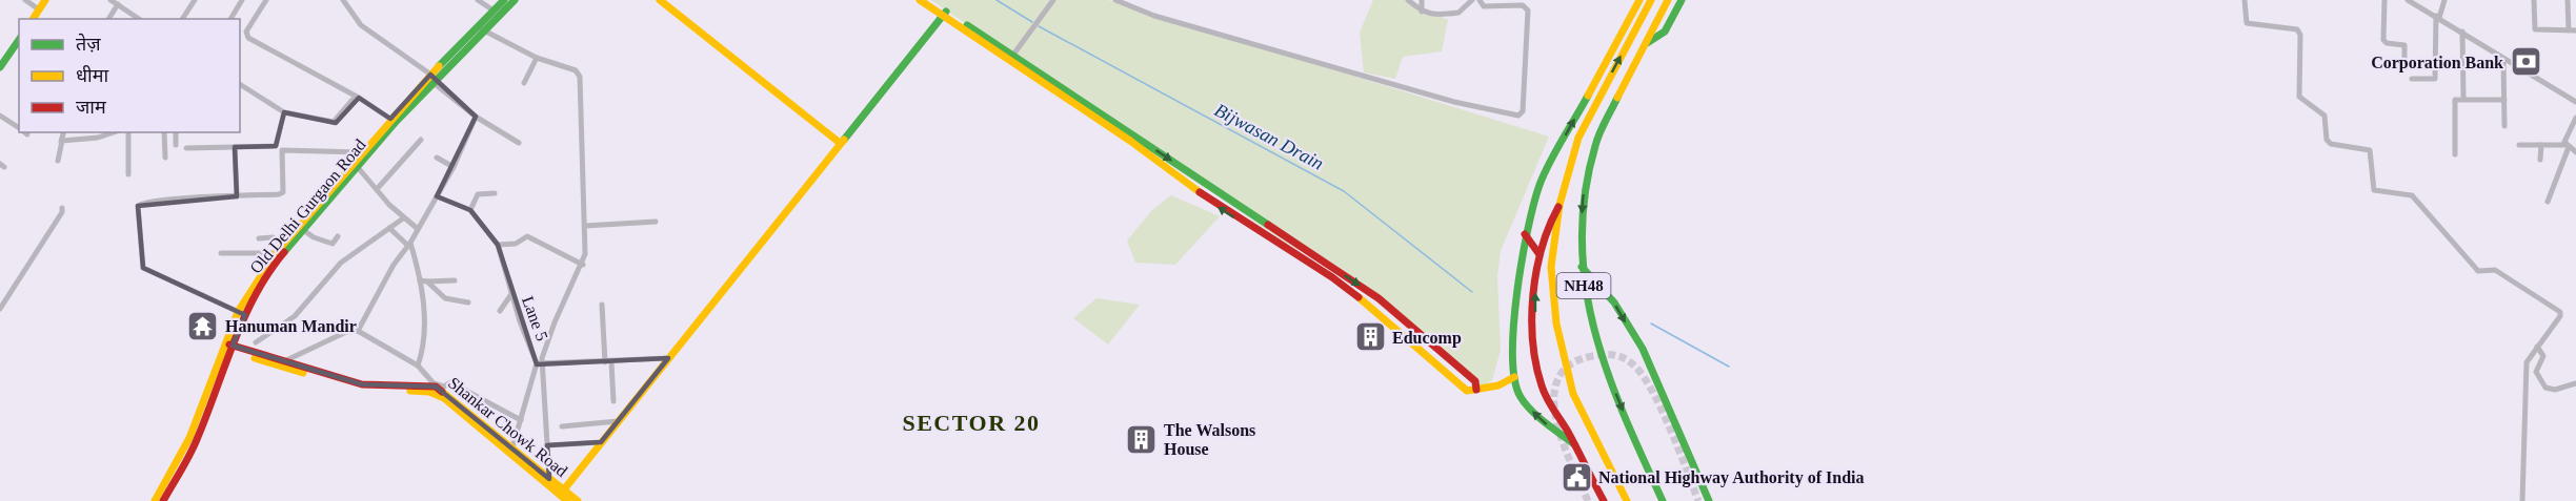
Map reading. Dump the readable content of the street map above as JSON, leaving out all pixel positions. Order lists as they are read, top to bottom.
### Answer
{
  "streets": {
    "main road": ["Old Delhi Gurgaon Road", "NH48", "Shankar Chowk Road"],
    "street": ["Lane 5"]
  },
  "crossings": [
    ["Old Delhi Gurgaon Road", "Shankar Chowk Road"],
    ["Lane 5", "Shankar Chowk Road"]
  ],
  "districts": ["SECTOR 20"],
  "water": ["Bijwasan Drain"],
  "places": {
    "bank": ["Corporation Bank"],
    "temple": ["Hanuman Mandir"],
    "building": ["Educomp", "The Walsons House"],
    "public building": ["National Highway Authority of India"]
  },
  "legend": ["तेज़", "धीमा", "जाम"]
}
